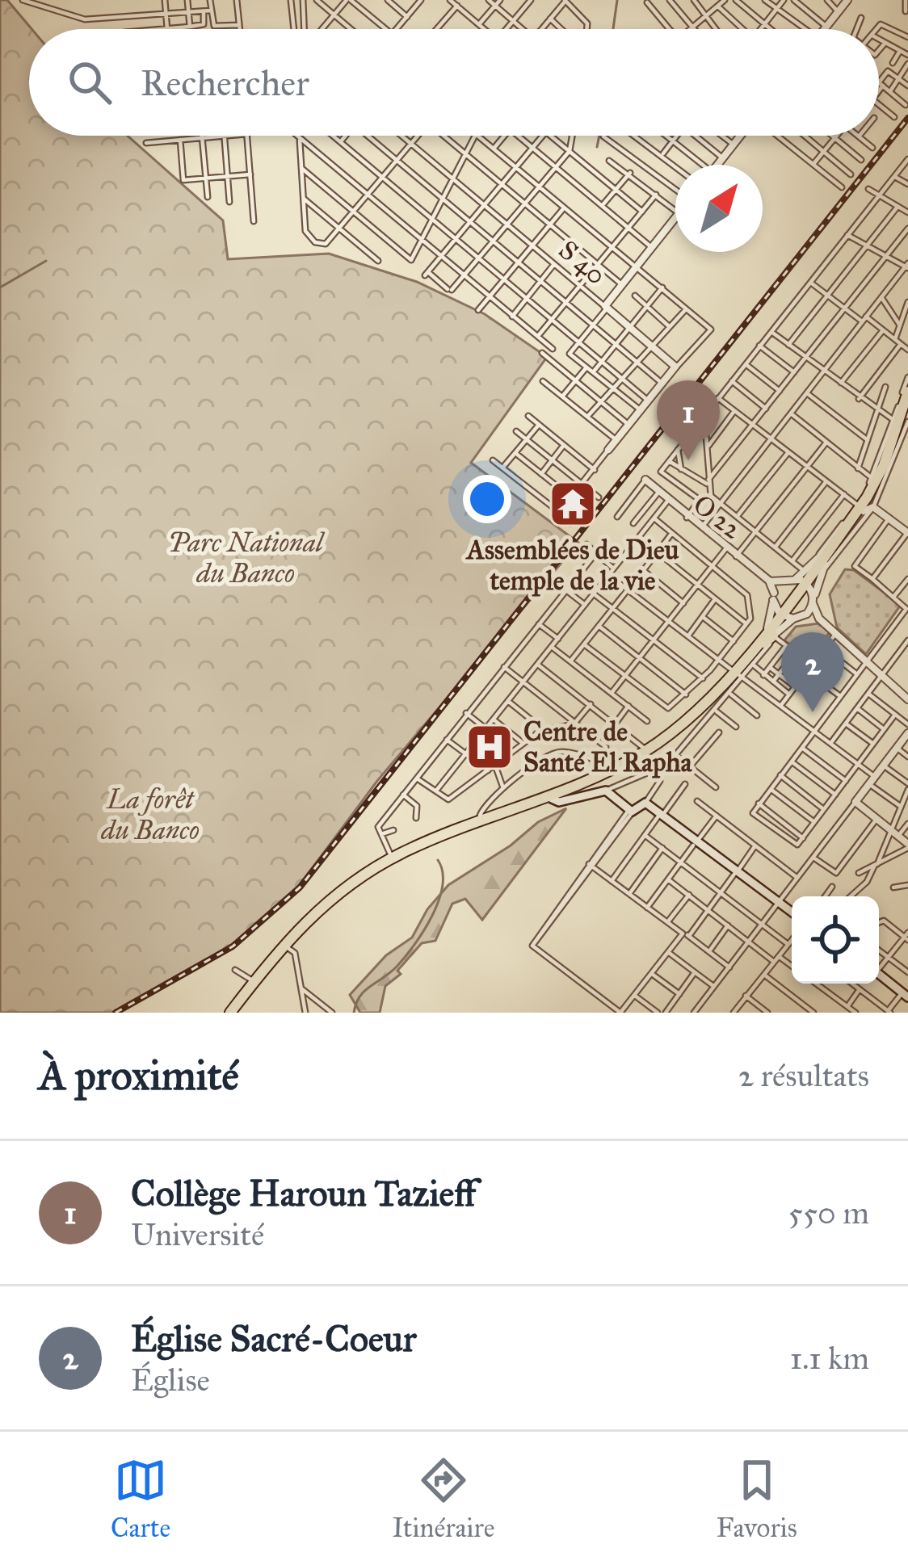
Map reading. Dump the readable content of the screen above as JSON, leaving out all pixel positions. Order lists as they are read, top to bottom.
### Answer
{
  "streets": {
    "street": ["S 40", "O 22"]
  },
  "parks": ["Parc National du Banco", "La forêt du Banco"],
  "places": {
    "temple": ["Assemblées de Dieu temple de la vie"],
    "hospital": ["Centre de Santé El Rapha"]
  },
  "north": "top right",
  "page": {
    "search": "Rechercher",
    "pins": ["1", "2"],
    "heading": ["À proximité", "2 résultats"],
    "list": [
      {
        "mark": "1",
        "name": "Collège Haroun Tazieff",
        "note": "Université",
        "value": "550 m"
      },
      {
        "mark": "2",
        "name": "Église Sacré-Coeur",
        "note": "Église",
        "value": "1.1 km"
      }
    ],
    "nav": ["Carte", "Itinéraire", "Favoris"]
  }
}
